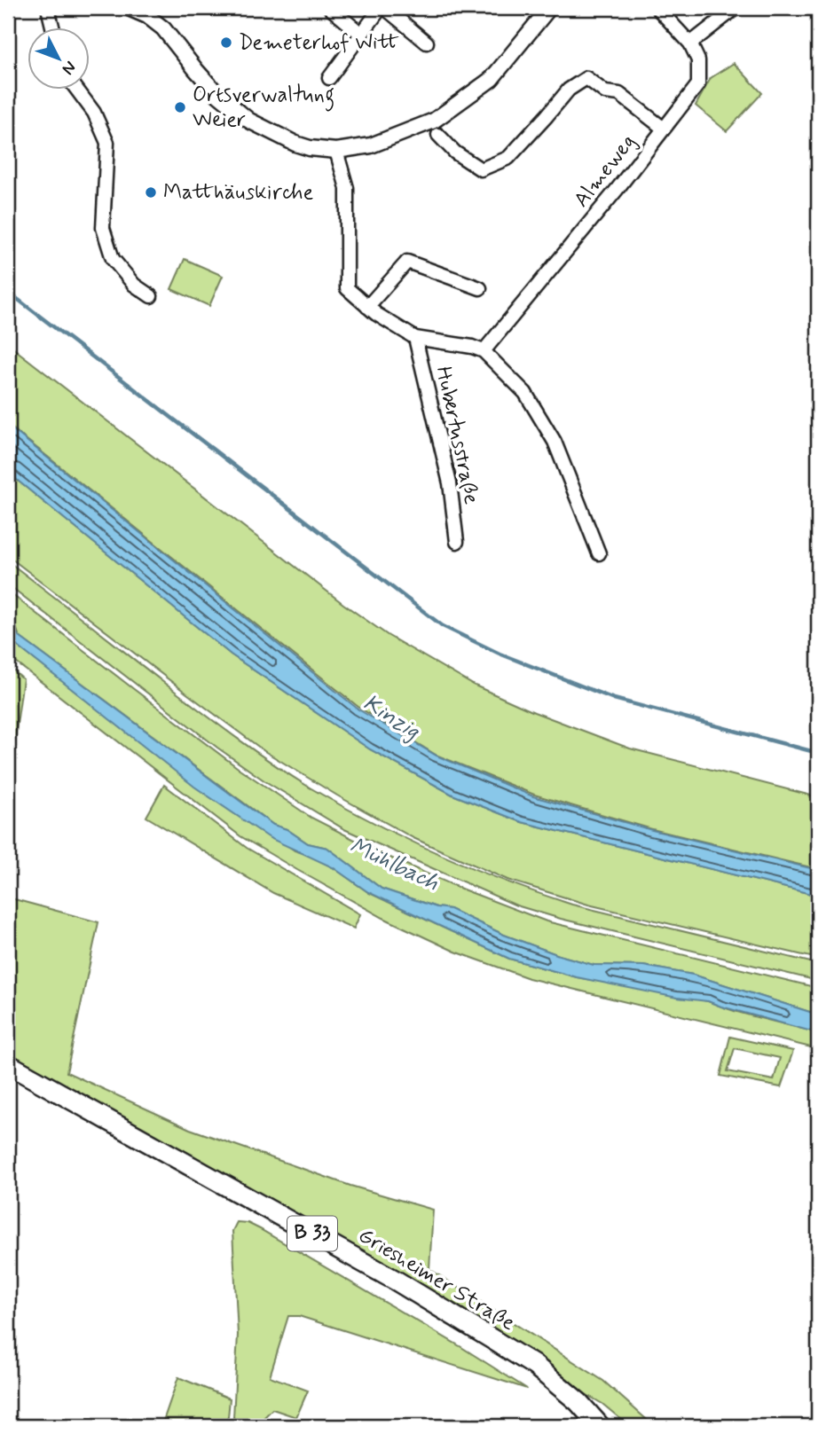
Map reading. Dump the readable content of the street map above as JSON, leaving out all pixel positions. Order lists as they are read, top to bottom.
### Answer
{
  "streets": {
    "main road": ["B 33", "Griesheimer Straße"],
    "street": ["Almeweg", "Hubertusstraße"]
  },
  "crossings": [
    ["Almeweg", "Hubertusstraße"]
  ],
  "water": ["Kinzig", "Mühlbach"],
  "places": ["Demeterhof Witt", "Ortsverwaltung Weier", "Matthäuskirche"],
  "north": "bottom right"
}
